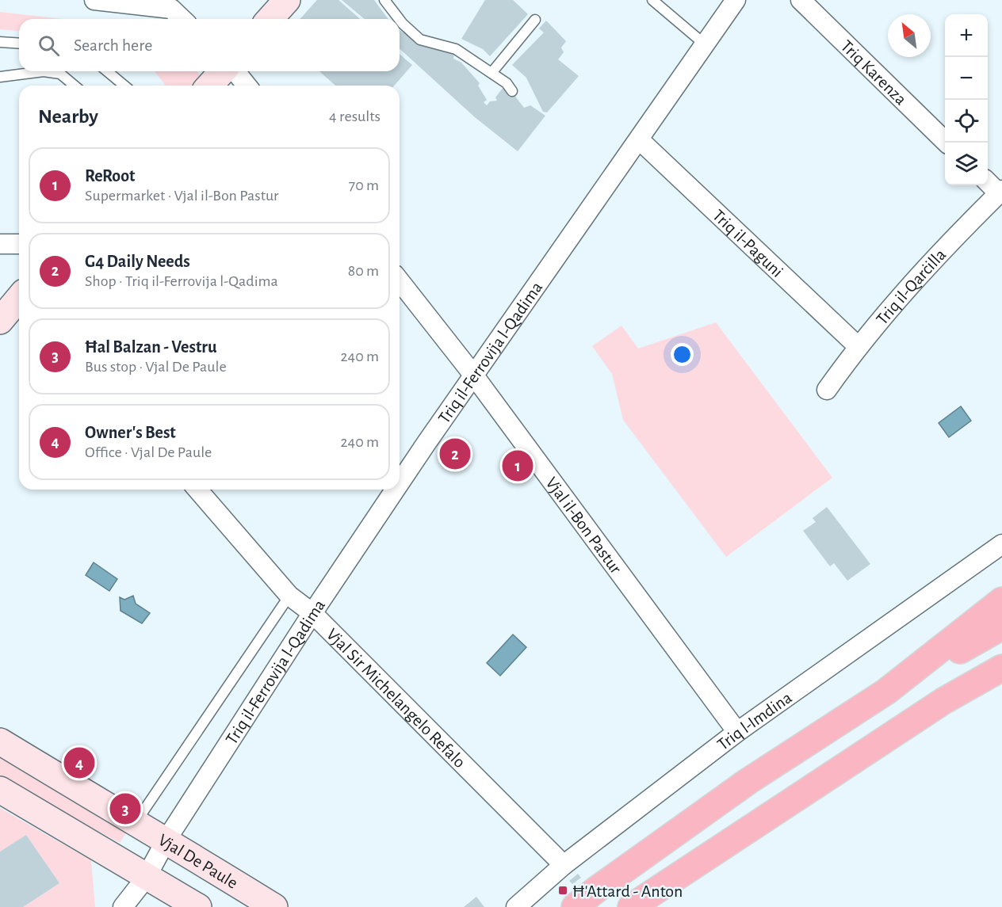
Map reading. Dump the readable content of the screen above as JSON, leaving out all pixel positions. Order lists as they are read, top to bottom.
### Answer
{
  "streets": {
    "main road": ["Vjal De Paule"],
    "street": [
      "Triq Karenza",
      "Triq il-Paguni",
      "Triq il-Qarċilla",
      "Triq il-Ferrovija l-Qadima",
      "Vjal il-Bon Pastur",
      "Vjal Sir Michelangelo Refalo",
      "Triq l-Imdina"
    ]
  },
  "crossings": [
    ["Triq il-Paguni", "Triq il-Qarċilla"],
    ["Triq il-Paguni", "Triq il-Ferrovija l-Qadima"],
    ["Triq il-Ferrovija l-Qadima", "Vjal il-Bon Pastur"],
    ["Triq il-Ferrovija l-Qadima", "Vjal Sir Michelangelo Refalo"],
    ["Triq il-Ferrovija l-Qadima", "Vjal De Paule"],
    ["Vjal il-Bon Pastur", "Triq l-Imdina"],
    ["Vjal Sir Michelangelo Refalo", "Triq l-Imdina"]
  ],
  "places": {
    "transit": ["Ħ'Attard - Anton"]
  },
  "north": "top left",
  "page": {
    "map_buttons": ["+", "−"],
    "search": "Search here",
    "heading": ["Nearby", "4 results"],
    "list": [
      {
        "mark": "1",
        "name": "ReRoot",
        "note": "Supermarket · Vjal il-Bon Pastur",
        "value": "70 m"
      },
      {
        "mark": "2",
        "name": "G4 Daily Needs",
        "note": "Shop · Triq il-Ferrovija l-Qadima",
        "value": "80 m"
      },
      {
        "mark": "3",
        "name": "Ħal Balzan - Vestru",
        "note": "Bus stop · Vjal De Paule",
        "value": "240 m"
      },
      {
        "mark": "4",
        "name": "Owner's Best",
        "note": "Office · Vjal De Paule",
        "value": "240 m"
      }
    ],
    "pins": [
      "2",
      "1",
      "4",
      "3"
    ]
  }
}
